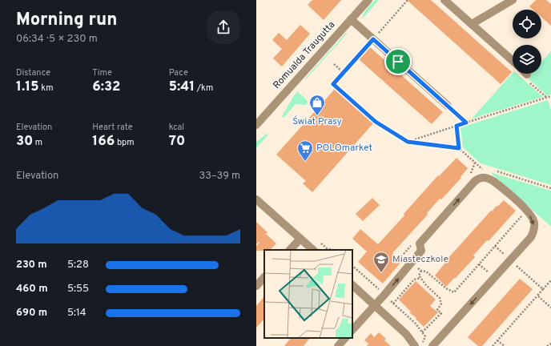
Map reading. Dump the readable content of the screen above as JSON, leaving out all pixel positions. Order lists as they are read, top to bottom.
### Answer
{
  "streets": {
    "street": ["Romualda Traugutta"]
  },
  "places": {
    "shop": ["Świat Prasy"],
    "supermarket": ["POLOmarket"],
    "school or university": ["Miasteczkole"]
  },
  "page": {
    "heading": ["Morning run", "06:34 · 5 × 230 m"],
    "stats": [
      ["Distance", "1.15 km"],
      ["Time", "6:32"],
      ["Pace", "5:41 /km"],
      ["Elevation", "30 m"],
      ["Heart rate", "166 bpm"],
      ["kcal", "70"]
    ],
    "chart": ["Elevation", "33–39 m"],
    "list": [
      {
        "name": "230 m",
        "note": "5:28"
      },
      {
        "name": "460 m",
        "note": "5:55"
      },
      {
        "name": "690 m",
        "note": "5:14"
      }
    ]
  }
}
